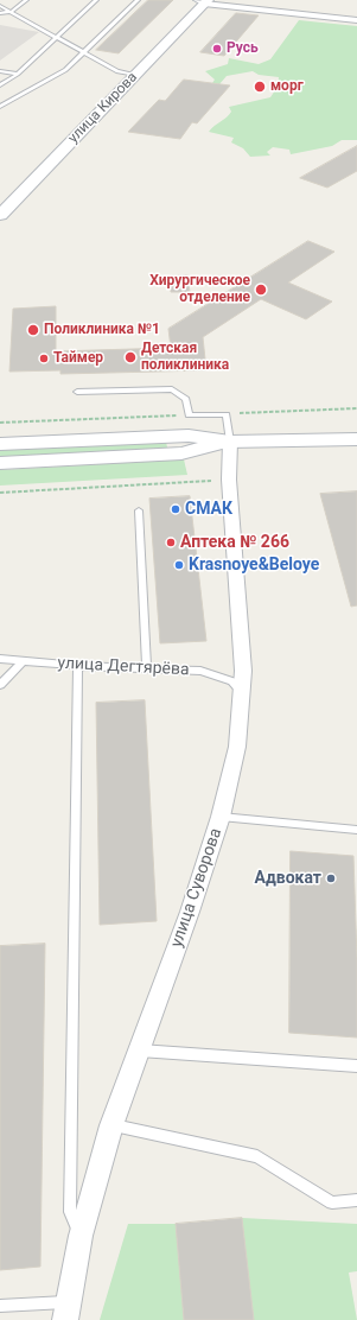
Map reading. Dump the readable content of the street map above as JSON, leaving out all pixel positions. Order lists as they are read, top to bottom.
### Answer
{
  "streets": {
    "street": ["улица Кирова", "улица Суворова"],
    "lane": ["улица Дегтярёва"]
  },
  "crossings": [
    ["улица Дегтярёва", "улица Суворова"]
  ],
  "places": [
    "Русь",
    "морг",
    "Хирургическое отделение",
    "Поликлиника №1",
    "Детская поликлиника",
    "Таймер",
    "СМАК",
    "Аптека № 266",
    "Krasnoye&Beloye",
    "Адвокат"
  ]
}
